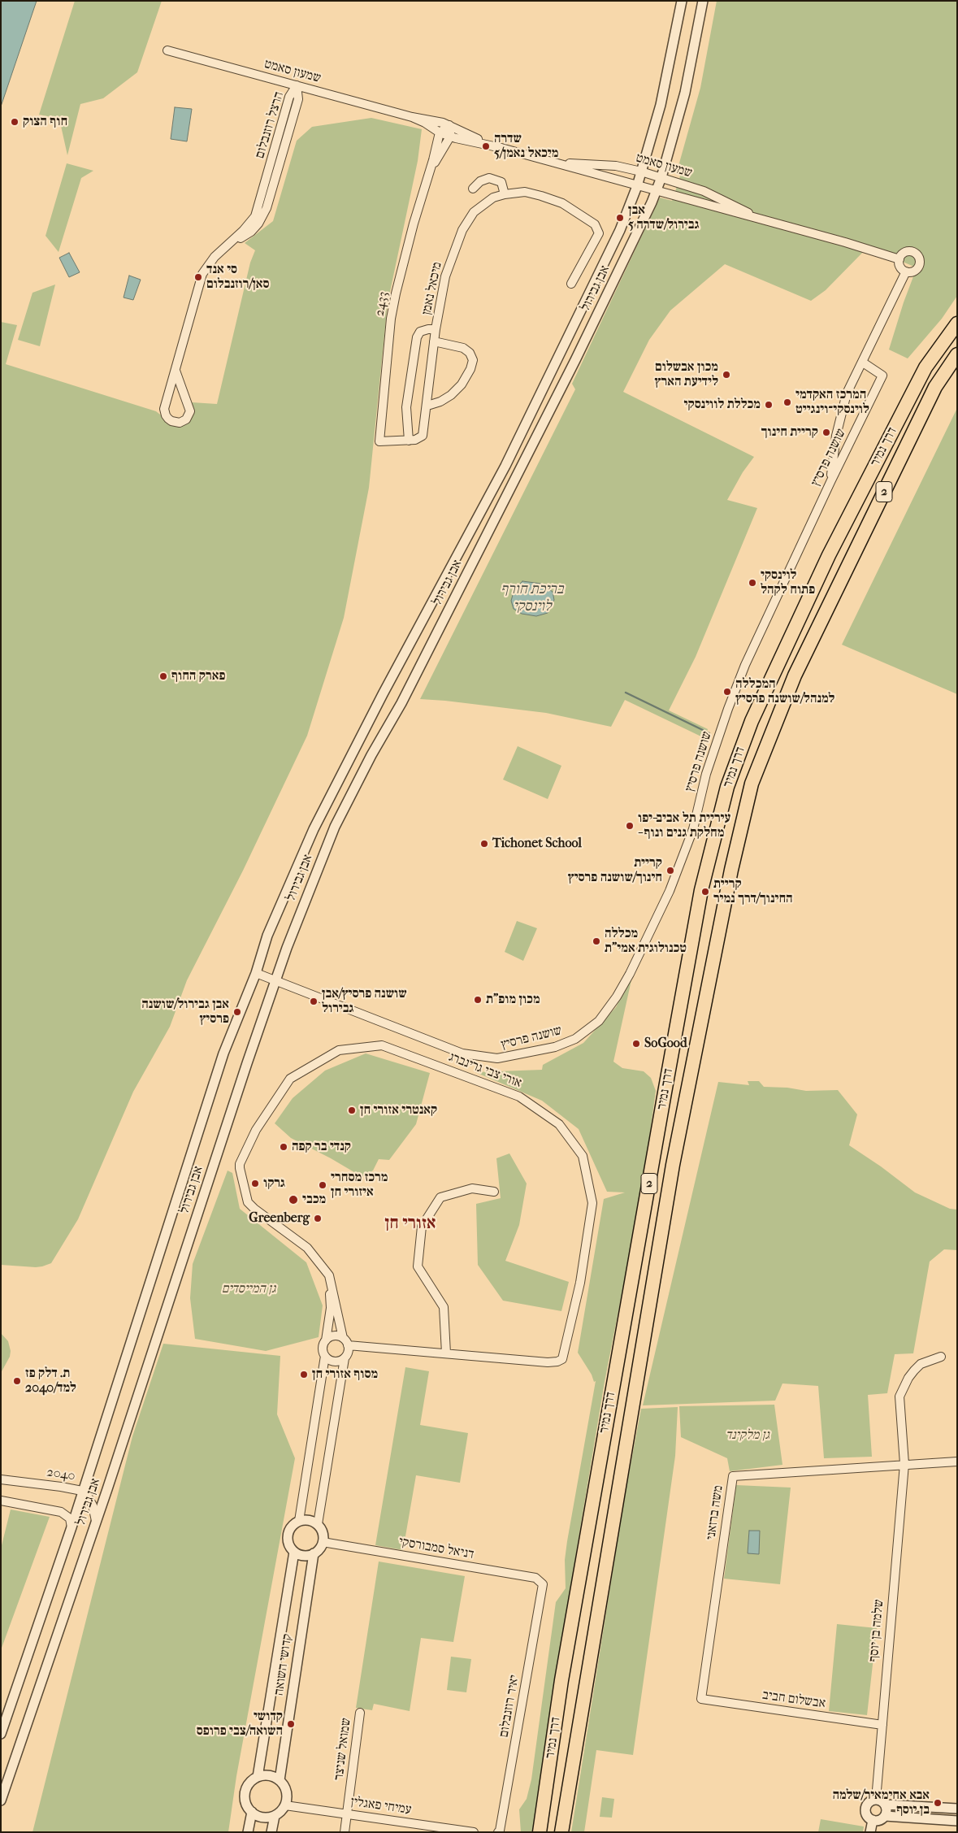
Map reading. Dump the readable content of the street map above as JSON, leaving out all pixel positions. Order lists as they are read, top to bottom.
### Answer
{
  "streets": {
    "highway": ["דרך נמיר", "2"],
    "street": [
      "שמעון סאמט",
      "הרצל רוזנבלום",
      "מיכאל נאמן",
      "אבן גבירול",
      "2433",
      "שושנה פרסיץ",
      "אורי צבי גרינברג",
      "2040",
      "משה ברזאני",
      "דניאל סמבורסקי",
      "שלמה בן יוסף",
      "קדושי השואה",
      "אבשלום חביב",
      "יאיר רוזנבלום",
      "שמואל שניצר",
      "עמיחי פאגלין"
    ]
  },
  "crossings": [
    ["שמעון סאמט", "הרצל רוזנבלום"],
    ["שמעון סאמט", "אבן גבירול"],
    ["שמעון סאמט", "2433"],
    ["מיכאל נאמן", "2433"],
    ["אבן גבירול", "שושנה פרסיץ"],
    ["אבן גבירול", "2040"],
    ["משה ברזאני", "שלמה בן יוסף"],
    ["משה ברזאני", "אבשלום חביב"],
    ["דניאל סמבורסקי", "קדושי השואה"],
    ["דניאל סמבורסקי", "יאיר רוזנבלום"],
    ["שלמה בן יוסף", "אבשלום חביב"],
    ["קדושי השואה", "עמיחי פאגלין"],
    ["שמואל שניצר", "עמיחי פאגלין"]
  ],
  "districts": ["אזורי חן"],
  "water": ["בריכת חורף לוינסקי"],
  "parks": ["גן המייסדים", "גן מלקינד"],
  "places": [
    "חוף הצוק",
    "שדרה 5/מיכאל נאמן",
    "אבן גבירול/שדרה 5",
    "סי אנד סאן/רוזנבלום",
    "מכון אבשלום לידיעת הארץ",
    "המרכז האקדמי לוינסקי־וינגייט",
    "מכללת לווינסקי",
    "קריית חינוך",
    "לוינסקי פתוח לקהל",
    "פארק החוף",
    "המכללה למנהל/שושנה פרסיץ",
    "עיריית תל אביב-יפו - מחלקת גנים ונוף",
    "Tichonet School",
    "קריית חינוך/שושנה פרסיץ",
    "קריית החינוך/דרך נמיר",
    "מכללה טכנולוגית אמי\"ת",
    "מכון מופ\"ת",
    "שושנה פרסיץ/אבן גבירול",
    "אבן גבירול/שושנה פרסיץ",
    "SoGood",
    "קאנטרי אזורי חן",
    "קנדי בר קפה",
    "גרקו",
    "מרכז מסחרי איזורי חן",
    "מכבי",
    "Greenberg",
    "מסוף אזורי חן",
    "ת. דלק פז למד/2040",
    "קדושי השואה/צבי פרופס",
    "אבא אחימאיר/שלמה בן יוסף"
  ]
}
